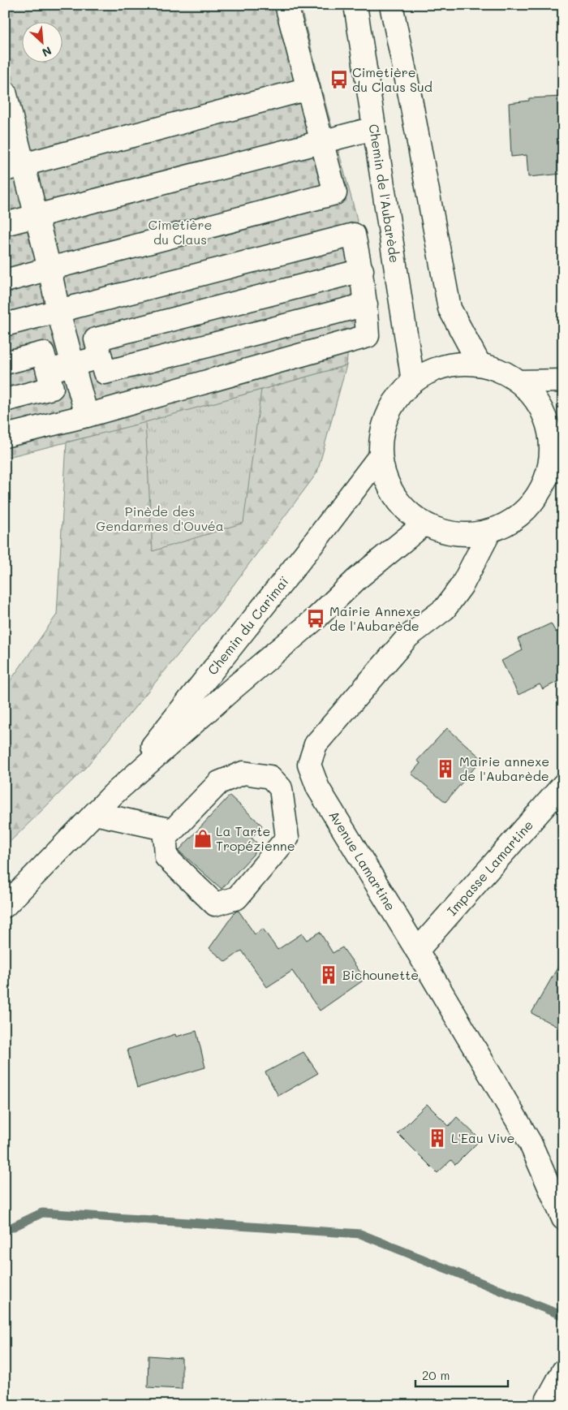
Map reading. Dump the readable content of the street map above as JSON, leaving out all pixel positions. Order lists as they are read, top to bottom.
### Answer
{
  "streets": {
    "main road": [
      "Chemin de l'Aubarède",
      "Chemin du Carimaï",
      "Avenue Lamartine",
      "Impasse Lamartine"
    ]
  },
  "crossings": [
    ["Avenue Lamartine", "Impasse Lamartine"]
  ],
  "parks": ["Cimetière du Claus", "Pinède des Gendarmes d'Ouvéa"],
  "places": {
    "bus stop": ["Cimetière du Claus Sud", "Mairie Annexe de l'Aubarède"],
    "building": ["Mairie annexe de l'Aubarède", "Bichounette", "L'Eau Vive"],
    "shop": ["La Tarte Tropézienne"]
  },
  "scale_bar": "20 m",
  "north": "bottom right"
}
